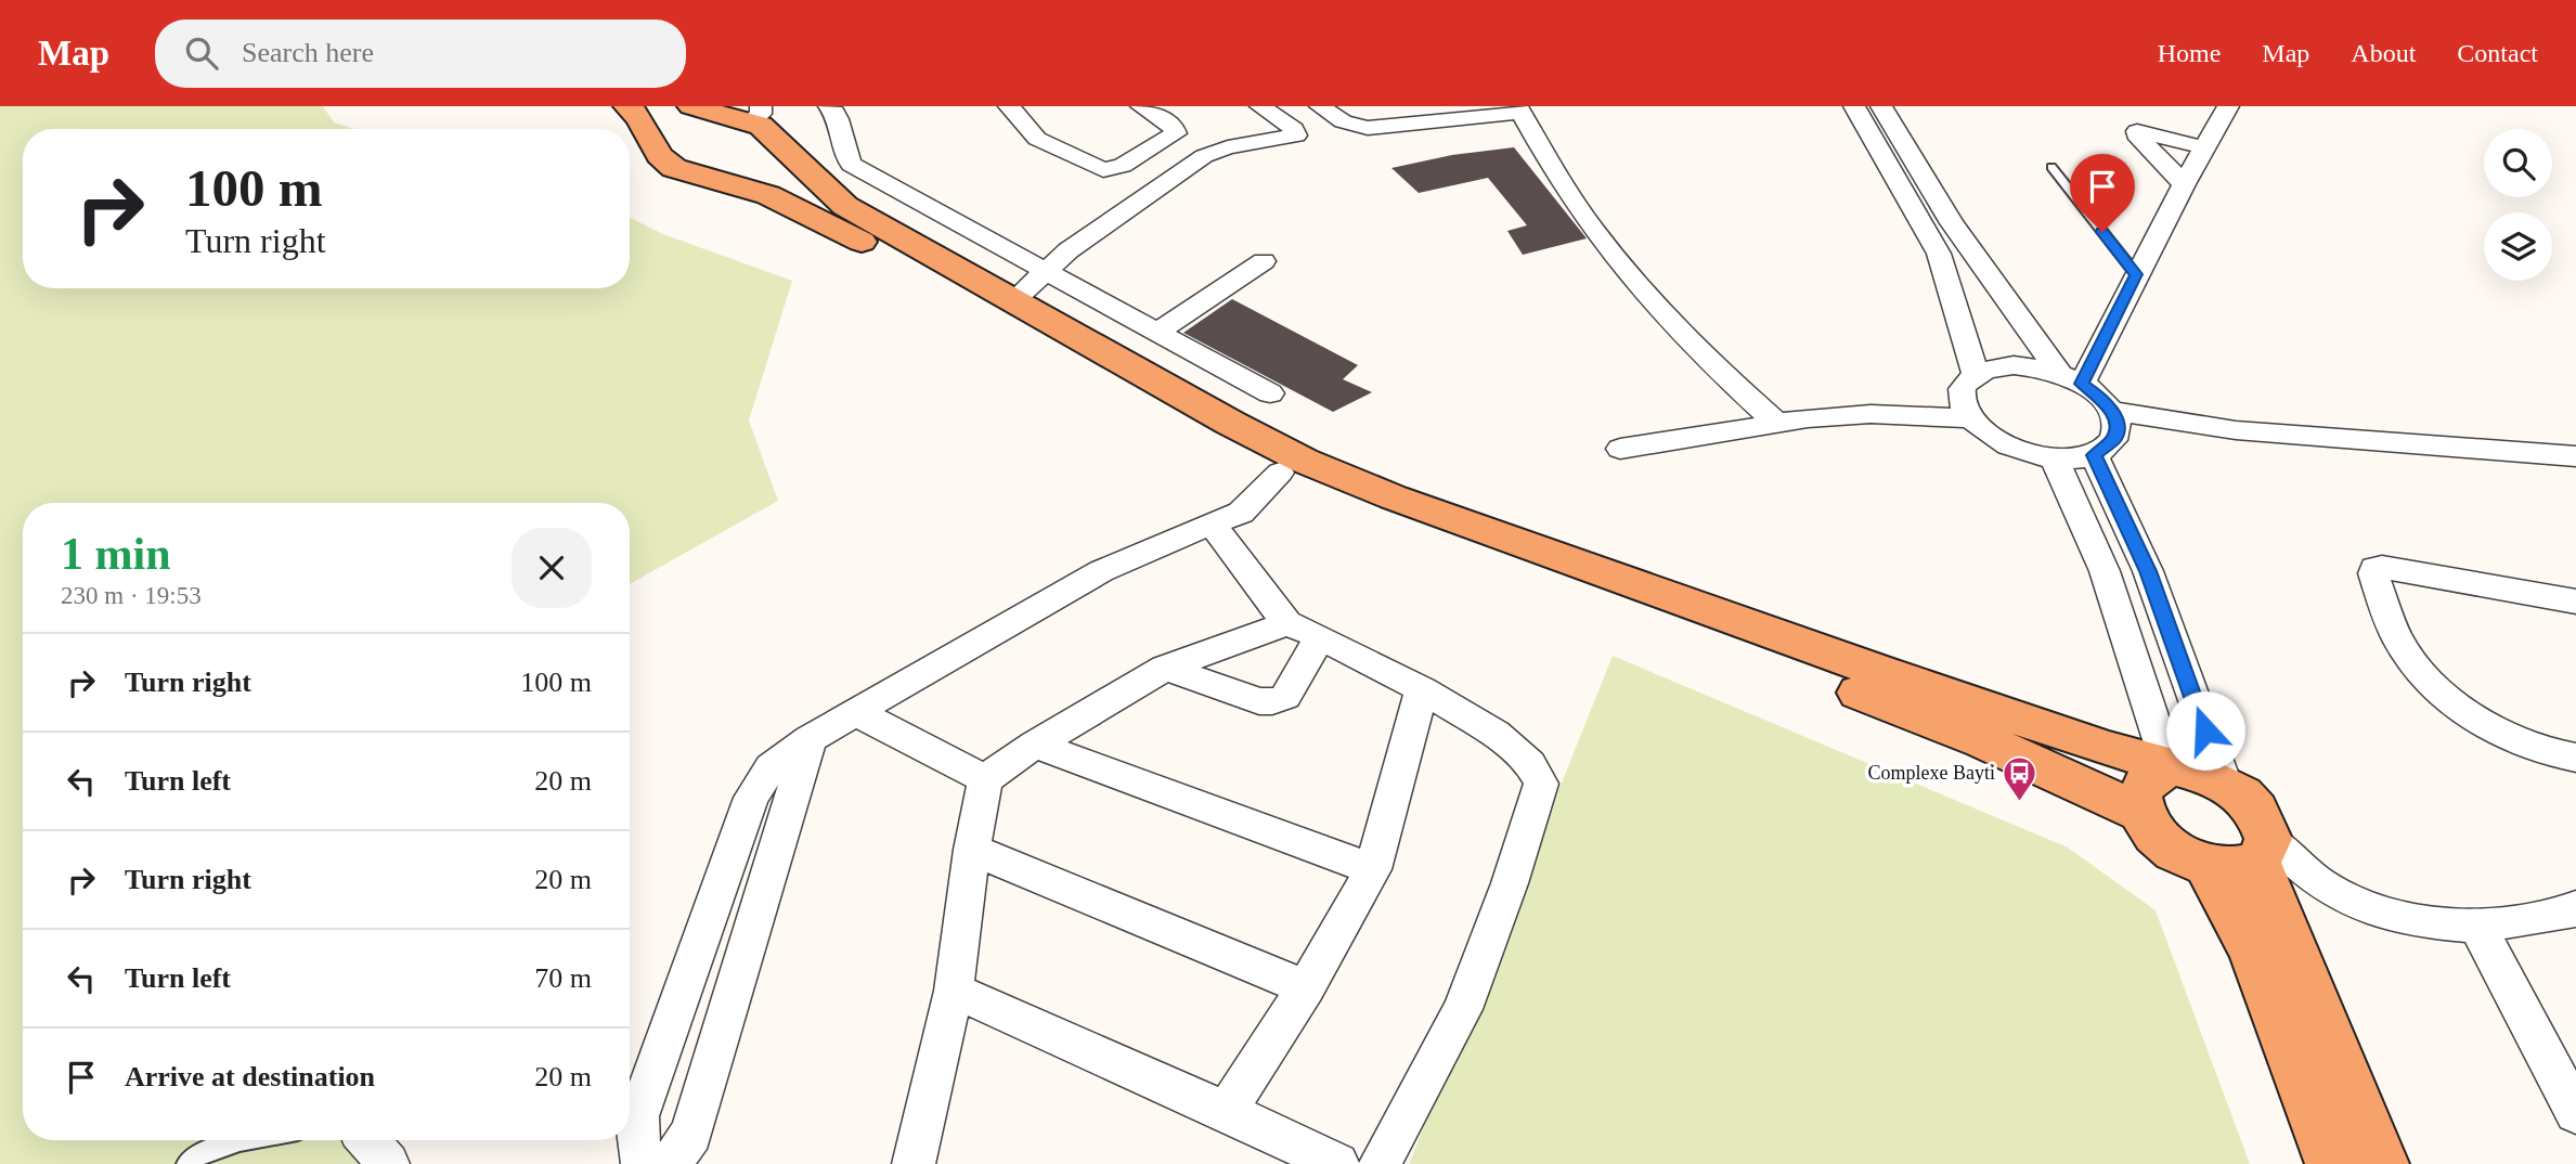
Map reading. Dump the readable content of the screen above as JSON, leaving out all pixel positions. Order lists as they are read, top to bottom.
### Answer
{
  "places": {
    "bus stop": ["Complexe Bayti"]
  },
  "page": {
    "header": "Map",
    "search": "Search here",
    "nav": [
      "Home",
      "Map",
      "About",
      "Contact"
    ],
    "turn": ["100 m", "Turn right"],
    "heading": ["1 min", "230 m · 19:53"],
    "list": [
      {
        "name": "Turn right",
        "value": "100 m"
      },
      {
        "name": "Turn left",
        "value": "20 m"
      },
      {
        "name": "Turn right",
        "value": "20 m"
      },
      {
        "name": "Turn left",
        "value": "70 m"
      },
      {
        "name": "Arrive at destination",
        "value": "20 m"
      }
    ]
  }
}
